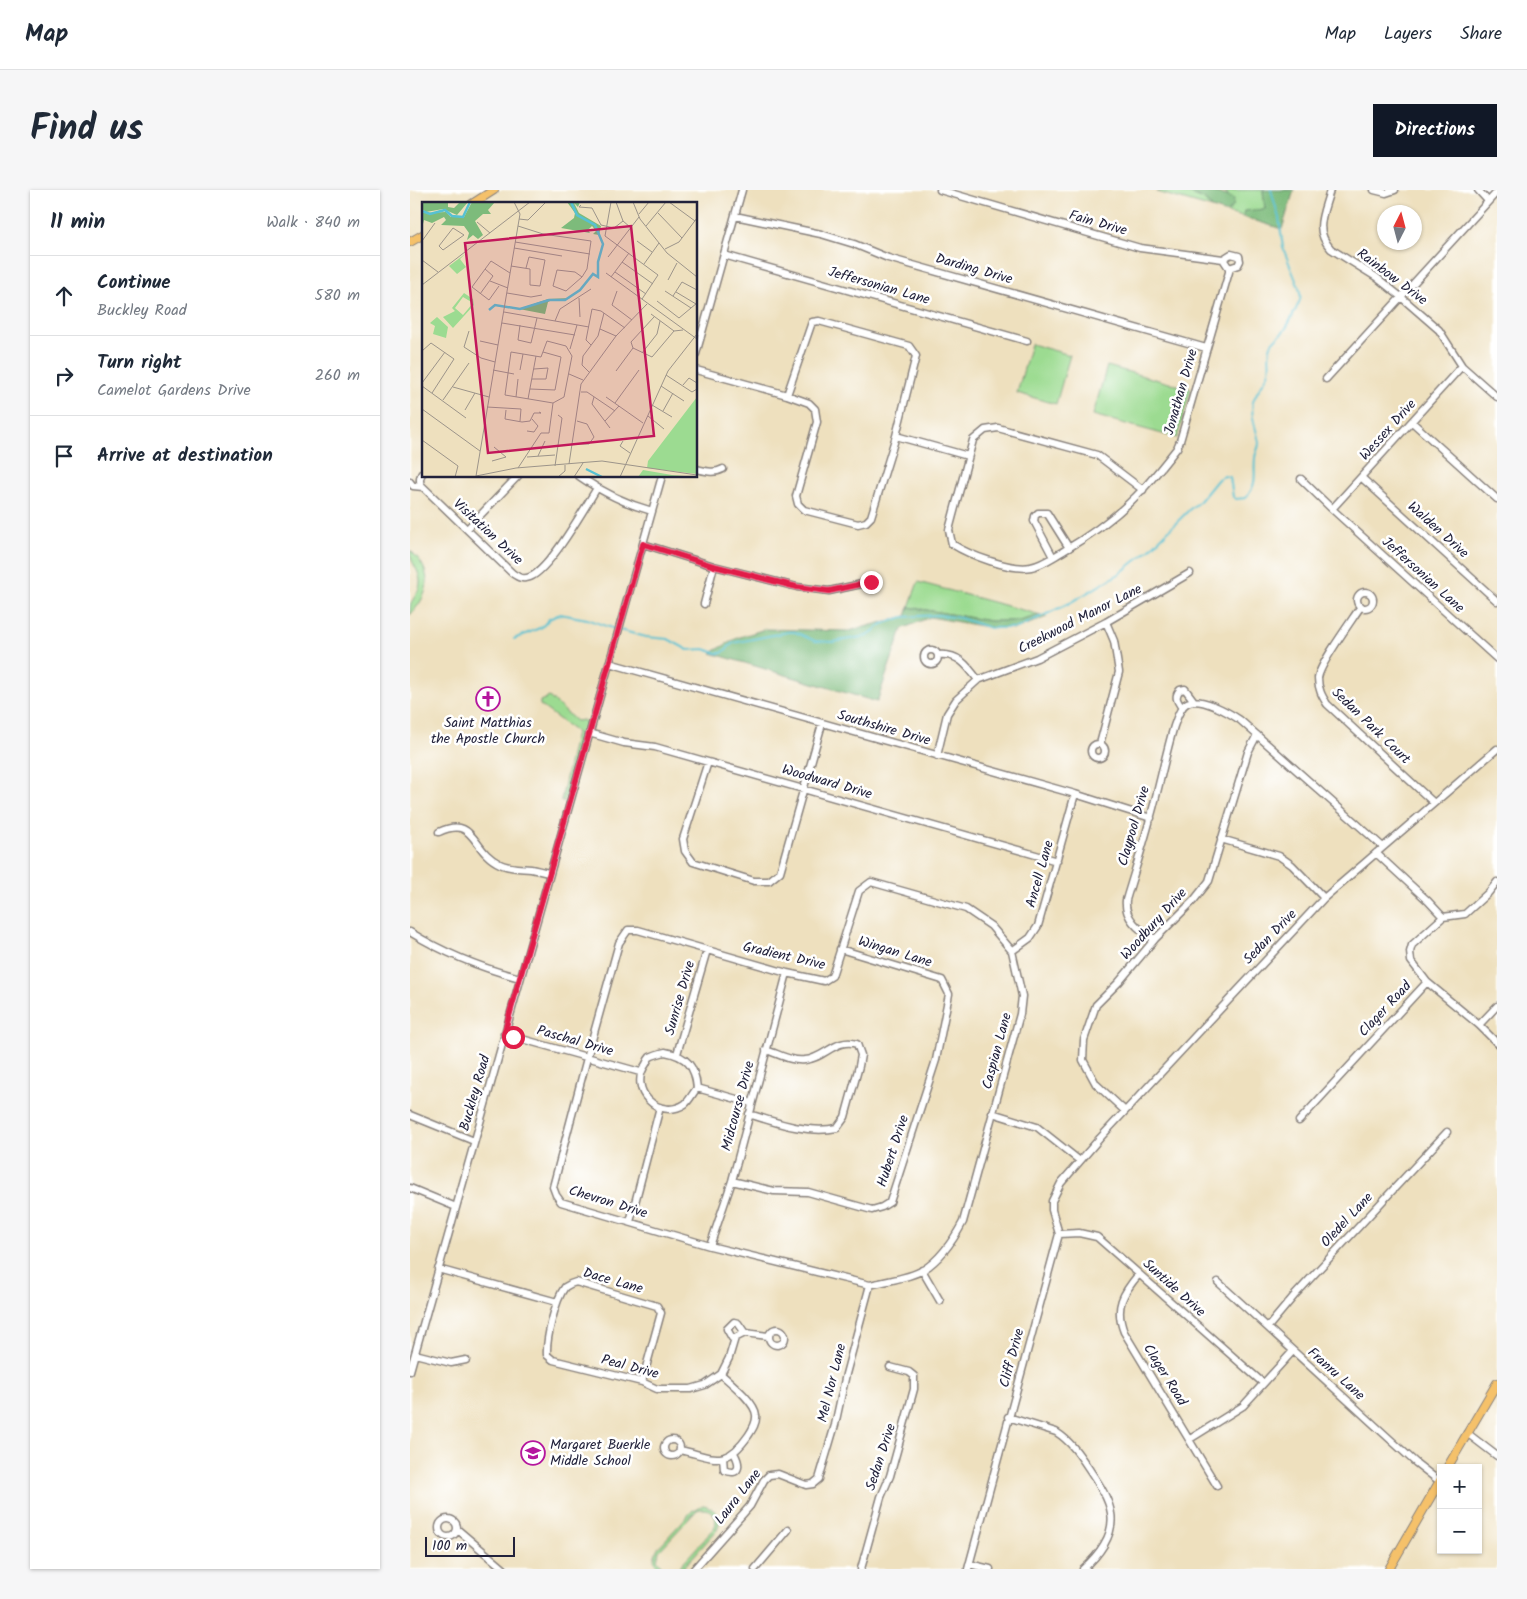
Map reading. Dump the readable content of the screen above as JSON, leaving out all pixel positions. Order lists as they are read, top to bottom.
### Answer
{
  "streets": {
    "street": [
      "Fain Drive",
      "Darding Drive",
      "Rainbow Drive",
      "Jeffersonian Lane",
      "Jonathan Drive",
      "Wessex Drive",
      "Walden Drive",
      "Visitation Drive",
      "Creekwood Manor Lane",
      "Sedan Park Court",
      "Southshire Drive",
      "Woodward Drive",
      "Claypool Drive",
      "Ancell Lane",
      "Woodbury Drive",
      "Sedan Drive",
      "Wingan Lane",
      "Gradient Drive",
      "Sunrise Drive",
      "Clager Road",
      "Paschal Drive",
      "Caspian Lane",
      "Buckley Road",
      "Midcourse Drive",
      "Hubert Drive",
      "Chevron Drive",
      "Oledel Lane",
      "Dace Lane",
      "Suntide Drive",
      "Cliff Drive",
      "Peal Drive",
      "Franru Lane",
      "Mel Nor Lane",
      "Laura Lane"
    ]
  },
  "crossings": [
    ["Fain Drive", "Jonathan Drive"],
    ["Darding Drive", "Jonathan Drive"],
    ["Rainbow Drive", "Wessex Drive"],
    ["Jeffersonian Lane", "Wessex Drive"],
    ["Wessex Drive", "Walden Drive"],
    ["Creekwood Manor Lane", "Southshire Drive"],
    ["Sedan Park Court", "Sedan Drive"],
    ["Southshire Drive", "Claypool Drive"],
    ["Southshire Drive", "Ancell Lane"],
    ["Southshire Drive", "Buckley Road"],
    ["Woodward Drive", "Ancell Lane"],
    ["Woodward Drive", "Buckley Road"],
    ["Claypool Drive", "Woodbury Drive"],
    ["Claypool Drive", "Sedan Drive"],
    ["Ancell Lane", "Caspian Lane"],
    ["Woodbury Drive", "Sedan Drive"],
    ["Sedan Drive", "Cliff Drive"],
    ["Wingan Lane", "Gradient Drive"],
    ["Wingan Lane", "Hubert Drive"],
    ["Gradient Drive", "Sunrise Drive"],
    ["Gradient Drive", "Caspian Lane"],
    ["Gradient Drive", "Midcourse Drive"],
    ["Gradient Drive", "Chevron Drive"],
    ["Sunrise Drive", "Paschal Drive"],
    ["Clager Road", "Suntide Drive"],
    ["Paschal Drive", "Buckley Road"],
    ["Paschal Drive", "Chevron Drive"],
    ["Caspian Lane", "Chevron Drive"],
    ["Midcourse Drive", "Hubert Drive"],
    ["Midcourse Drive", "Chevron Drive"],
    ["Chevron Drive", "Mel Nor Lane"],
    ["Oledel Lane", "Franru Lane"],
    ["Dace Lane", "Peal Drive"],
    ["Suntide Drive", "Cliff Drive"],
    ["Mel Nor Lane", "Laura Lane"]
  ],
  "places": {
    "church": ["Saint Matthias the Apostle Church"],
    "school or university": ["Margaret Buerkle Middle School"]
  },
  "scale_bar": "100 m",
  "north": "top",
  "page": {
    "header": "Map",
    "nav": ["Map", "Layers", "Share"],
    "title": "Find us",
    "buttons": "Directions",
    "heading": ["11 min", "Walk · 840 m"],
    "list": [
      ["Continue", "Buckley Road", "580 m"],
      ["Turn right", "Camelot Gardens Drive", "260 m"],
      "Arrive at destination"
    ],
    "map_buttons": ["+", "−"],
    "scale": "100 m"
  }
}
